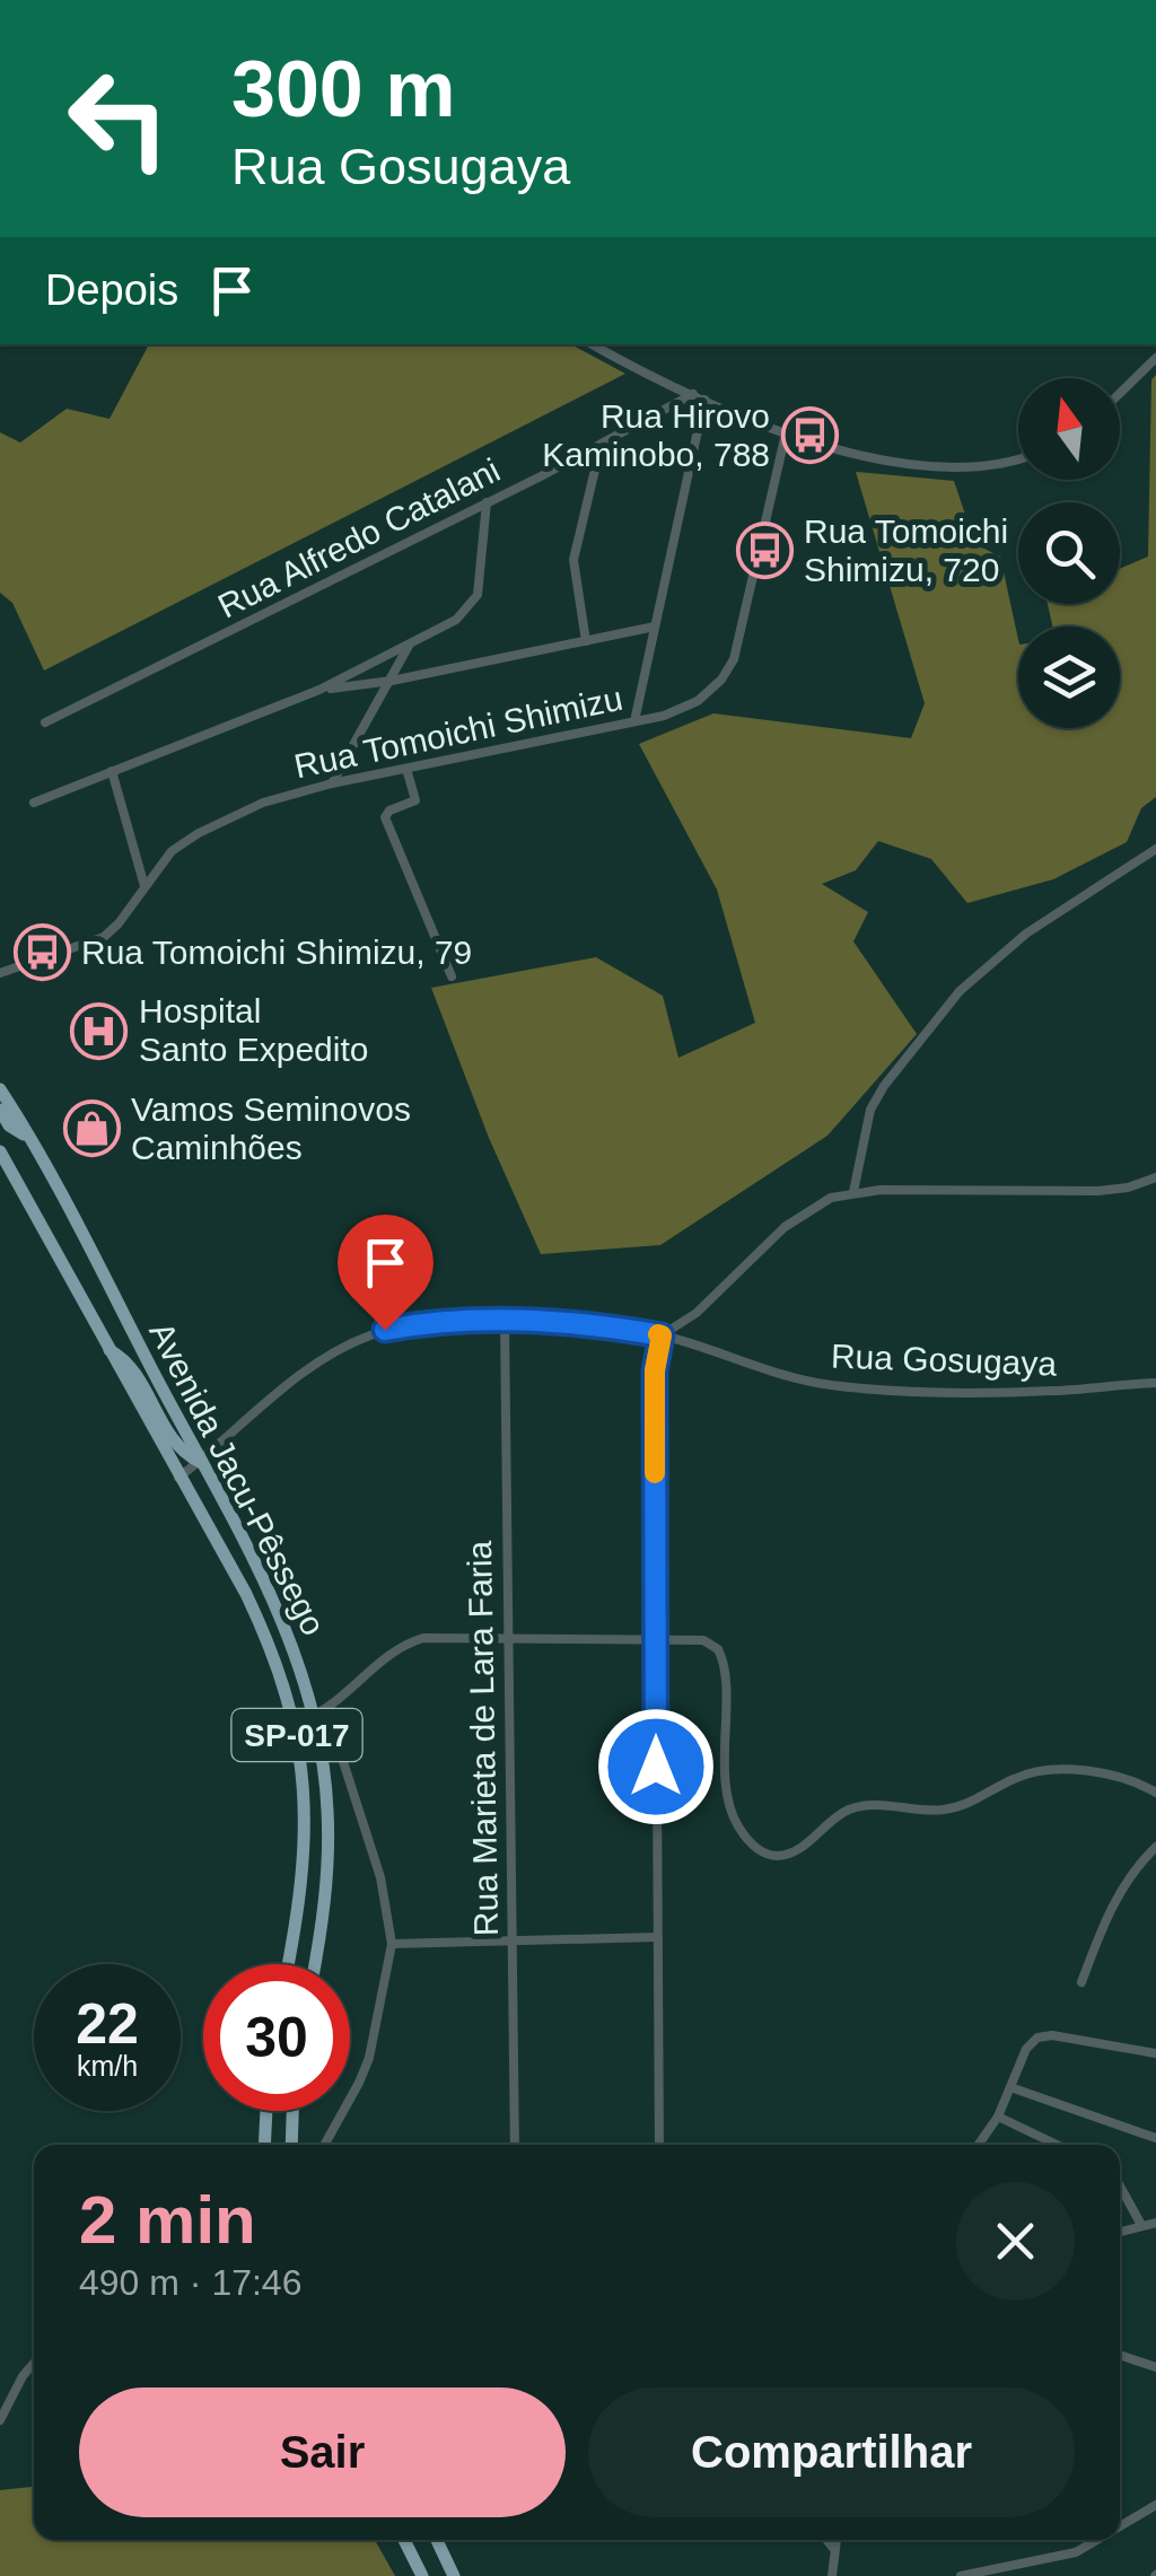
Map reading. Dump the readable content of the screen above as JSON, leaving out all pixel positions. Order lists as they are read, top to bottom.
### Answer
{
  "streets": {
    "highway": ["Avenida Jacu-Pêssego", "SP-017"],
    "street": [
      "Rua Alfredo Catalani",
      "Rua Tomoichi Shimizu",
      "Rua Gosugaya",
      "Rua Marieta de Lara Faria"
    ]
  },
  "crossings": [
    ["Rua Gosugaya", "Avenida Jacu-Pêssego"],
    ["Rua Gosugaya", "Rua Marieta de Lara Faria"]
  ],
  "places": {
    "bus stop": ["Rua Hirovo Kaminobo, 788", "Rua Tomoichi Shimizu, 720", "Rua Tomoichi Shimizu, 79"],
    "hospital": ["Hospital Santo Expedito"],
    "shop": ["Vamos Seminovos Caminhões"]
  },
  "north": "top",
  "page": {
    "turn": ["300 m", "Rua Gosugaya"],
    "then": "Depois",
    "speed": "22 km/h",
    "limit": "30",
    "heading": ["2 min", "490 m · 17:46"],
    "buttons": ["Sair", "Compartilhar"]
  }
}
